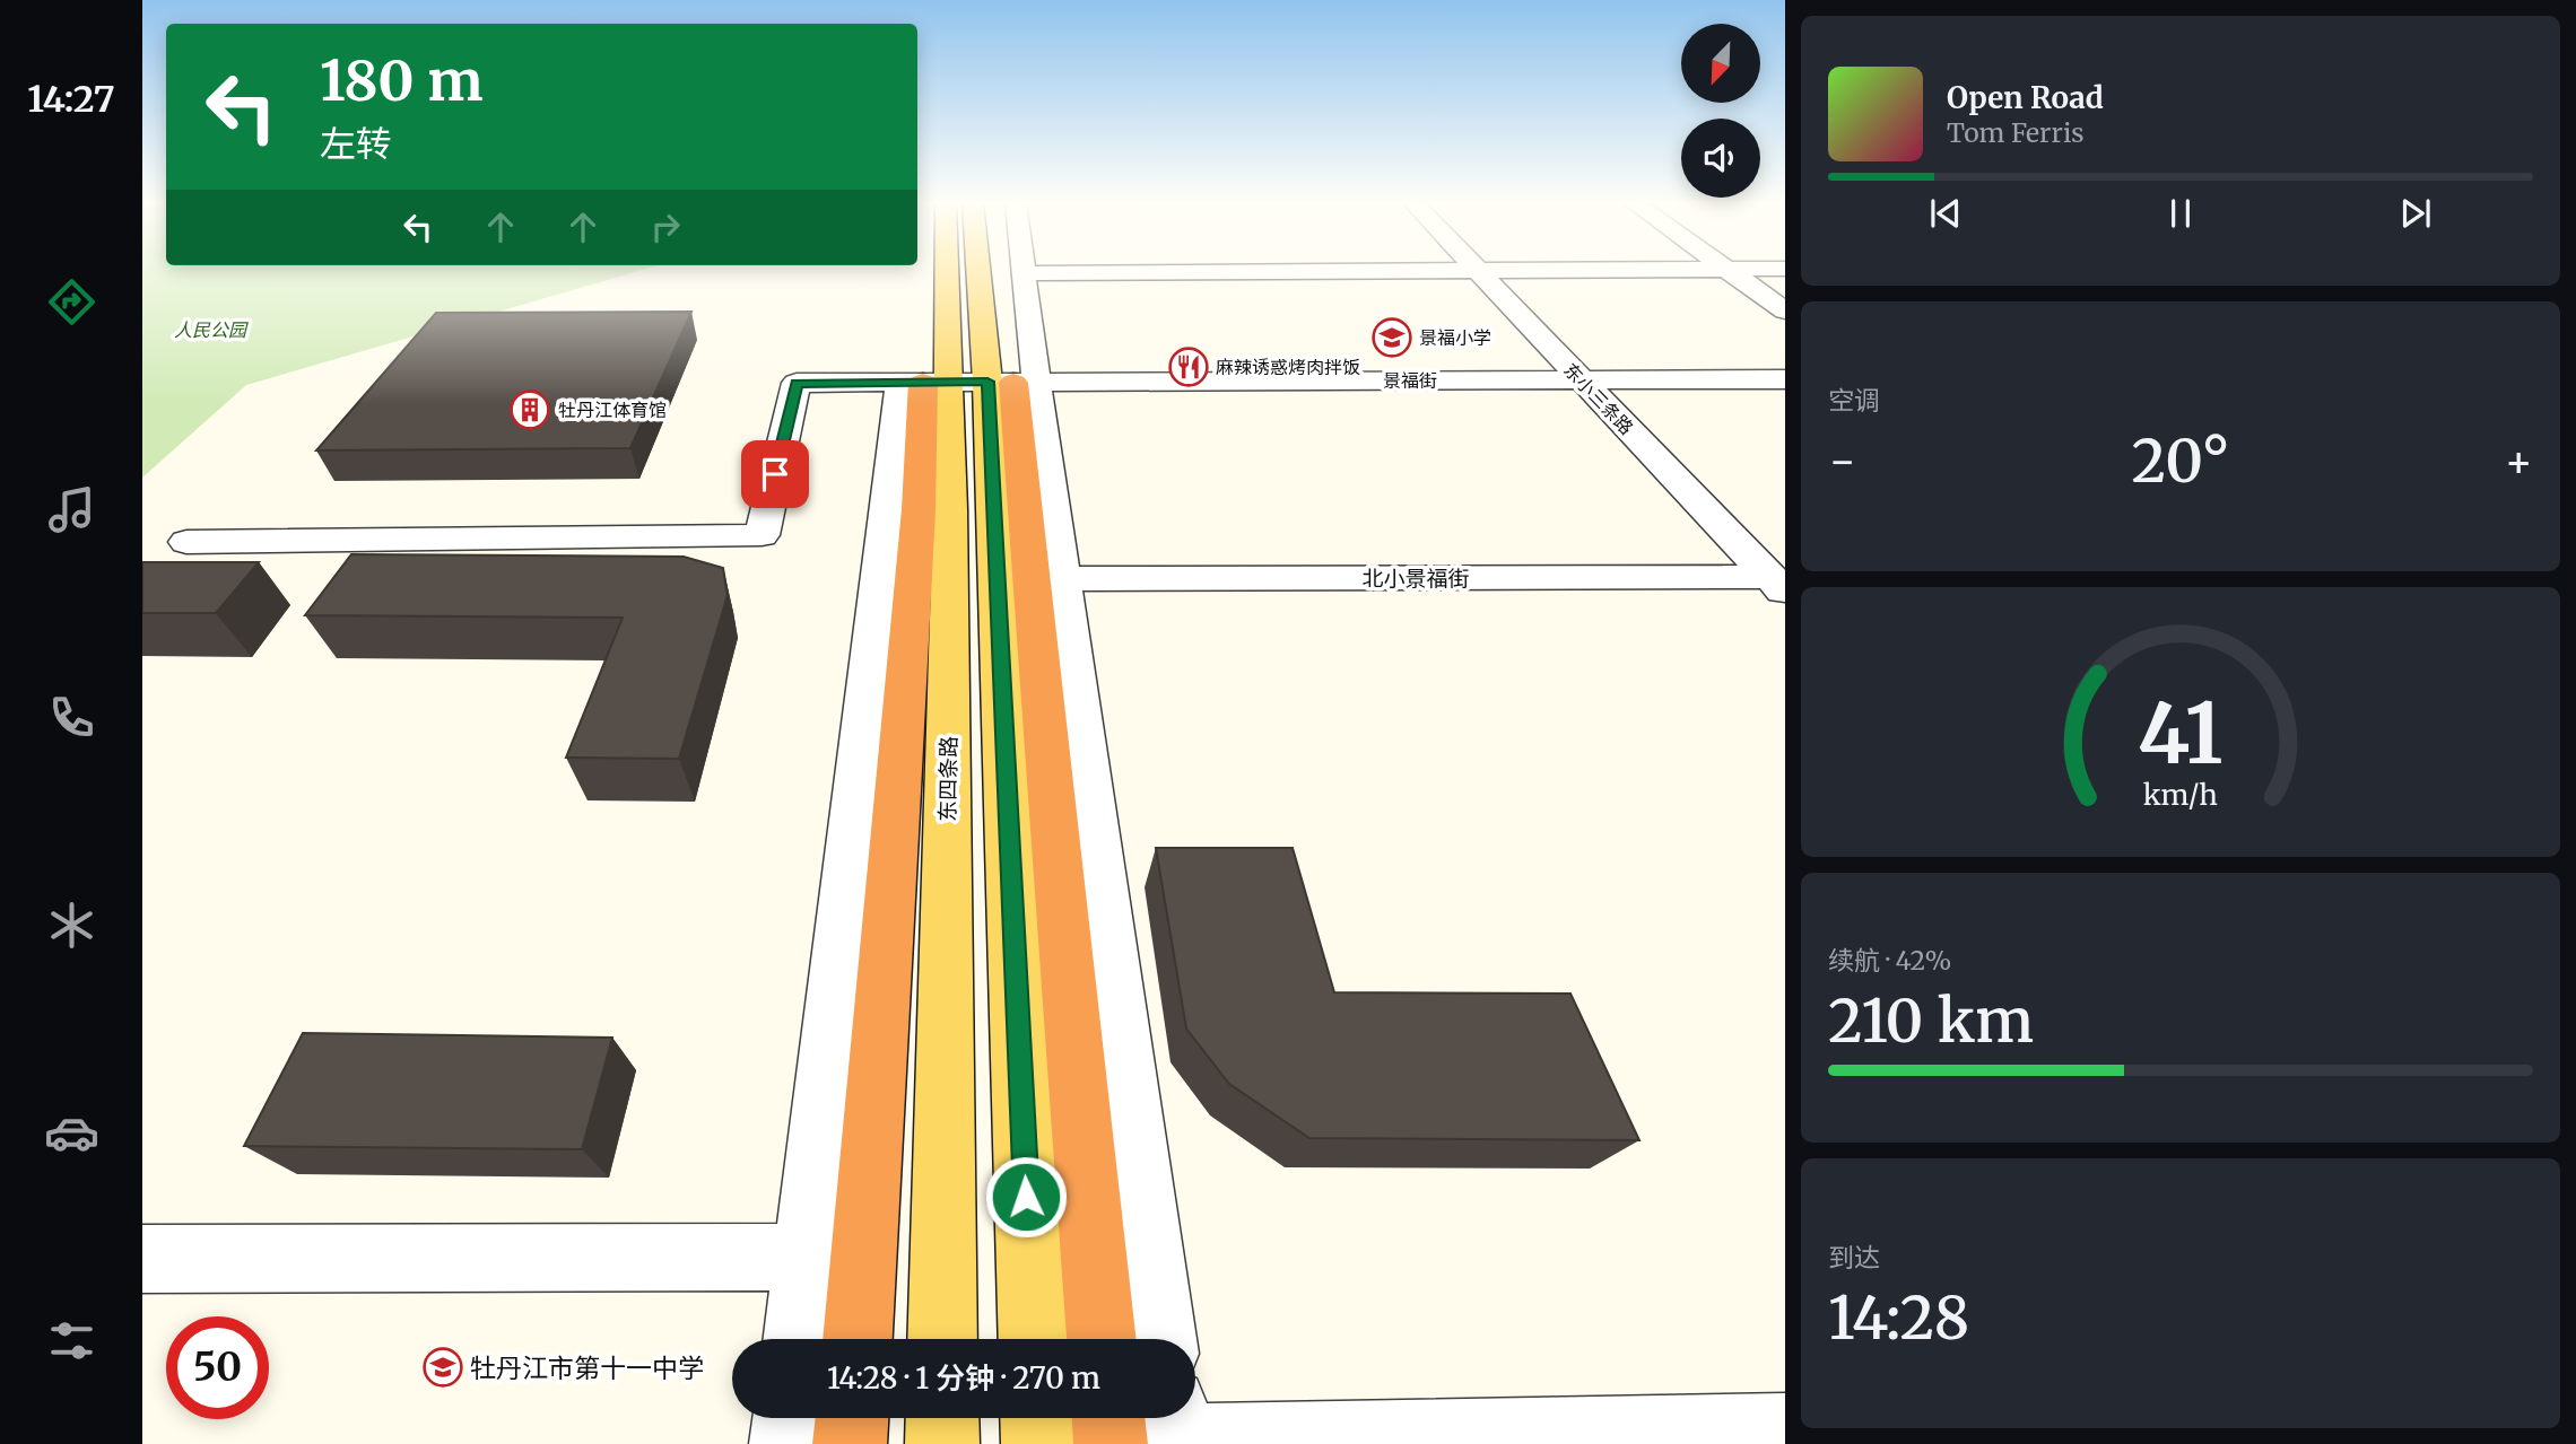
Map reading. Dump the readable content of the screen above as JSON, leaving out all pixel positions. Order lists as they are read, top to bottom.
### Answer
{
  "streets": {
    "main road": ["东四条路"],
    "street": ["景福街", "东小三条路", "北小景福街"]
  },
  "crossings": [
    ["景福街", "东小三条路"],
    ["东小三条路", "北小景福街"]
  ],
  "parks": ["人民公园"],
  "places": {
    "school or university": ["景福小学", "牡丹江市第十一中学"],
    "restaurant": ["麻辣诱惑烤肉拌饭"],
    "building": ["牡丹江体育馆"]
  },
  "north": "bottom left",
  "page": {
    "tabs": "14:27",
    "turn": ["180 m", "左转"],
    "song": ["Open Road", "Tom Ferris"],
    "tile": [
      "空调",
      ["续航 · 42%", "210 km"],
      ["到达", "14:28"]
    ],
    "heat": ["−", "20°", "+"],
    "limit": "50",
    "trip": "14:28 · 1 分钟 · 270 m",
    "gauge": ["41", "km/h"]
  }
}
